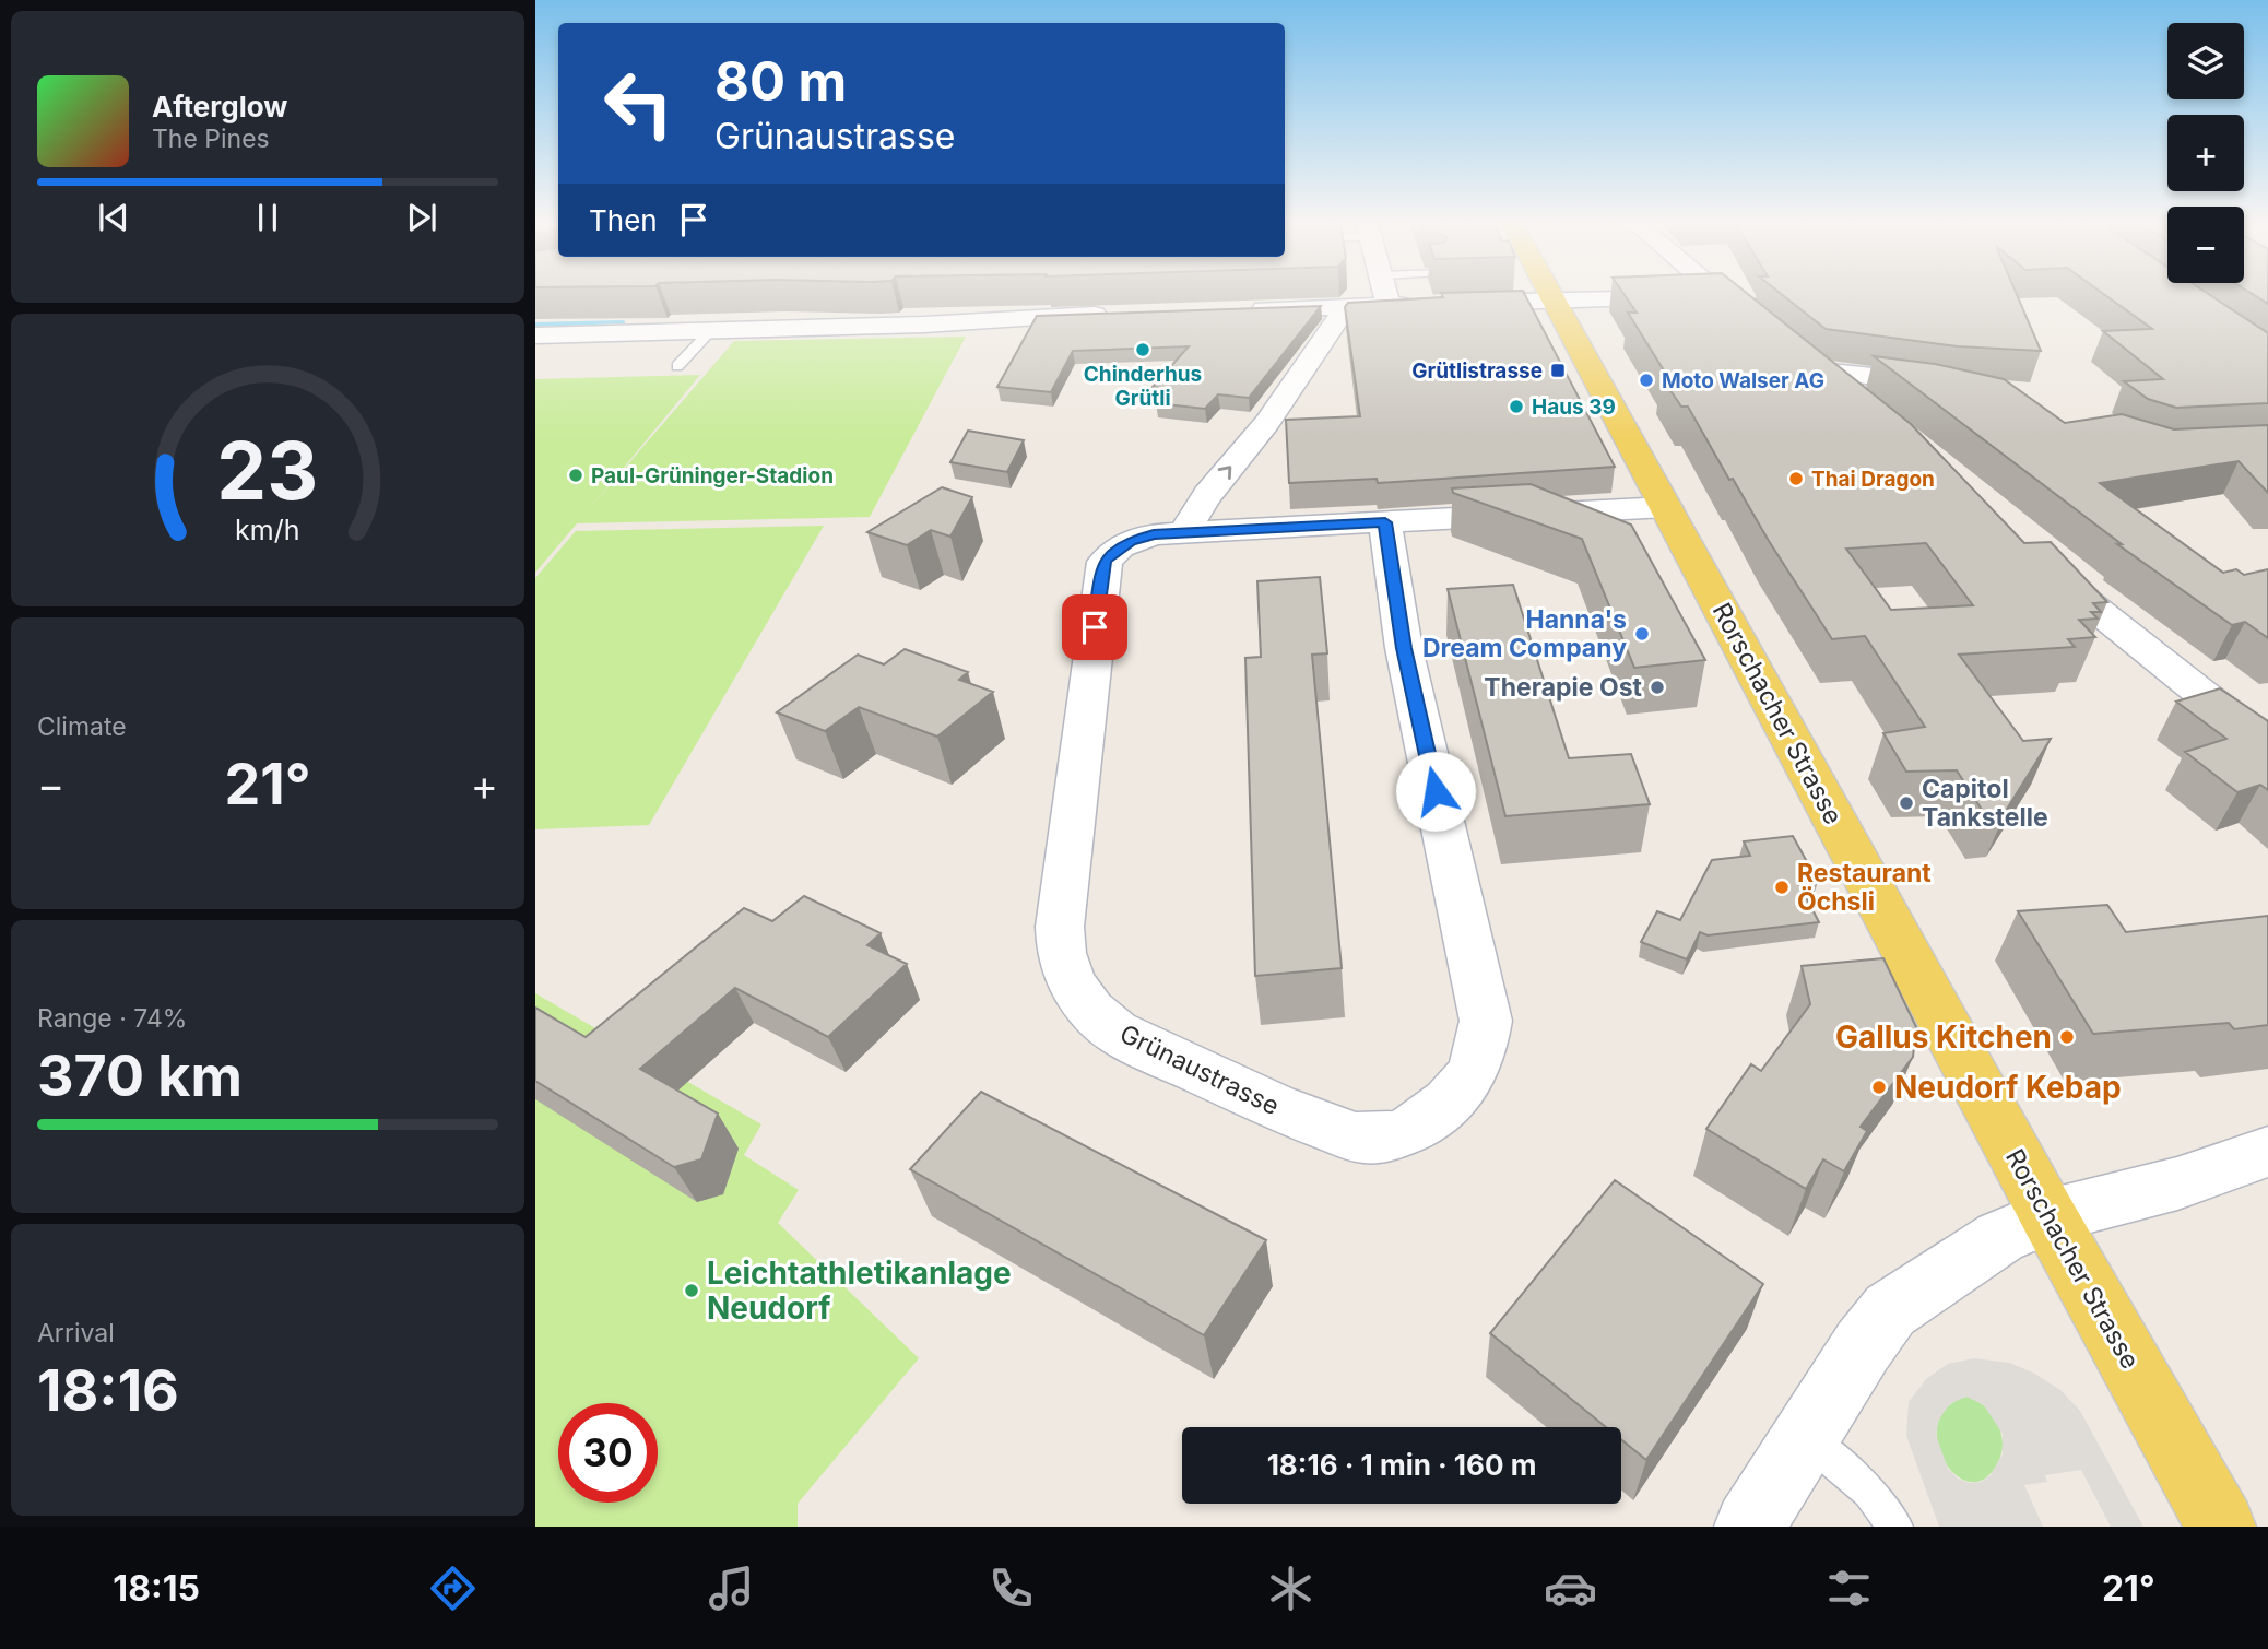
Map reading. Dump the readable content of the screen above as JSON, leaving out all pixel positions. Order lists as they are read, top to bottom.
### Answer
{
  "streets": {
    "main road": ["Rorschacher Strasse"],
    "street": ["Grünaustrasse"]
  },
  "crossings": [
    ["Rorschacher Strasse", "Grünaustrasse"]
  ],
  "places": {
    "other": [
      "Chinderhus Grütli",
      "Moto Walser AG",
      "Haus 39",
      "Paul-Grüninger-Stadion",
      "Thai Dragon",
      "Hanna's Dream Company",
      "Therapie Ost",
      "Capitol Tankstelle",
      "Restaurant Öchsli",
      "Gallus Kitchen",
      "Neudorf Kebap",
      "Leichtathletikanlage Neudorf"
    ],
    "transit": ["Grütlistrasse"]
  },
  "page": {
    "map_buttons": ["+", "−"],
    "turn": ["80 m", "Grünaustrasse"],
    "song": ["Afterglow", "The Pines"],
    "then": "Then",
    "tile": [
      "Climate",
      ["Range · 74%", "370 km"],
      ["Arrival", "18:16"]
    ],
    "heat": ["−", "21°", "+"],
    "limit": "30",
    "trip": "18:16 · 1 min · 160 m",
    "tabs": ["18:15", "21°"],
    "gauge": ["23", "km/h"]
  }
}
